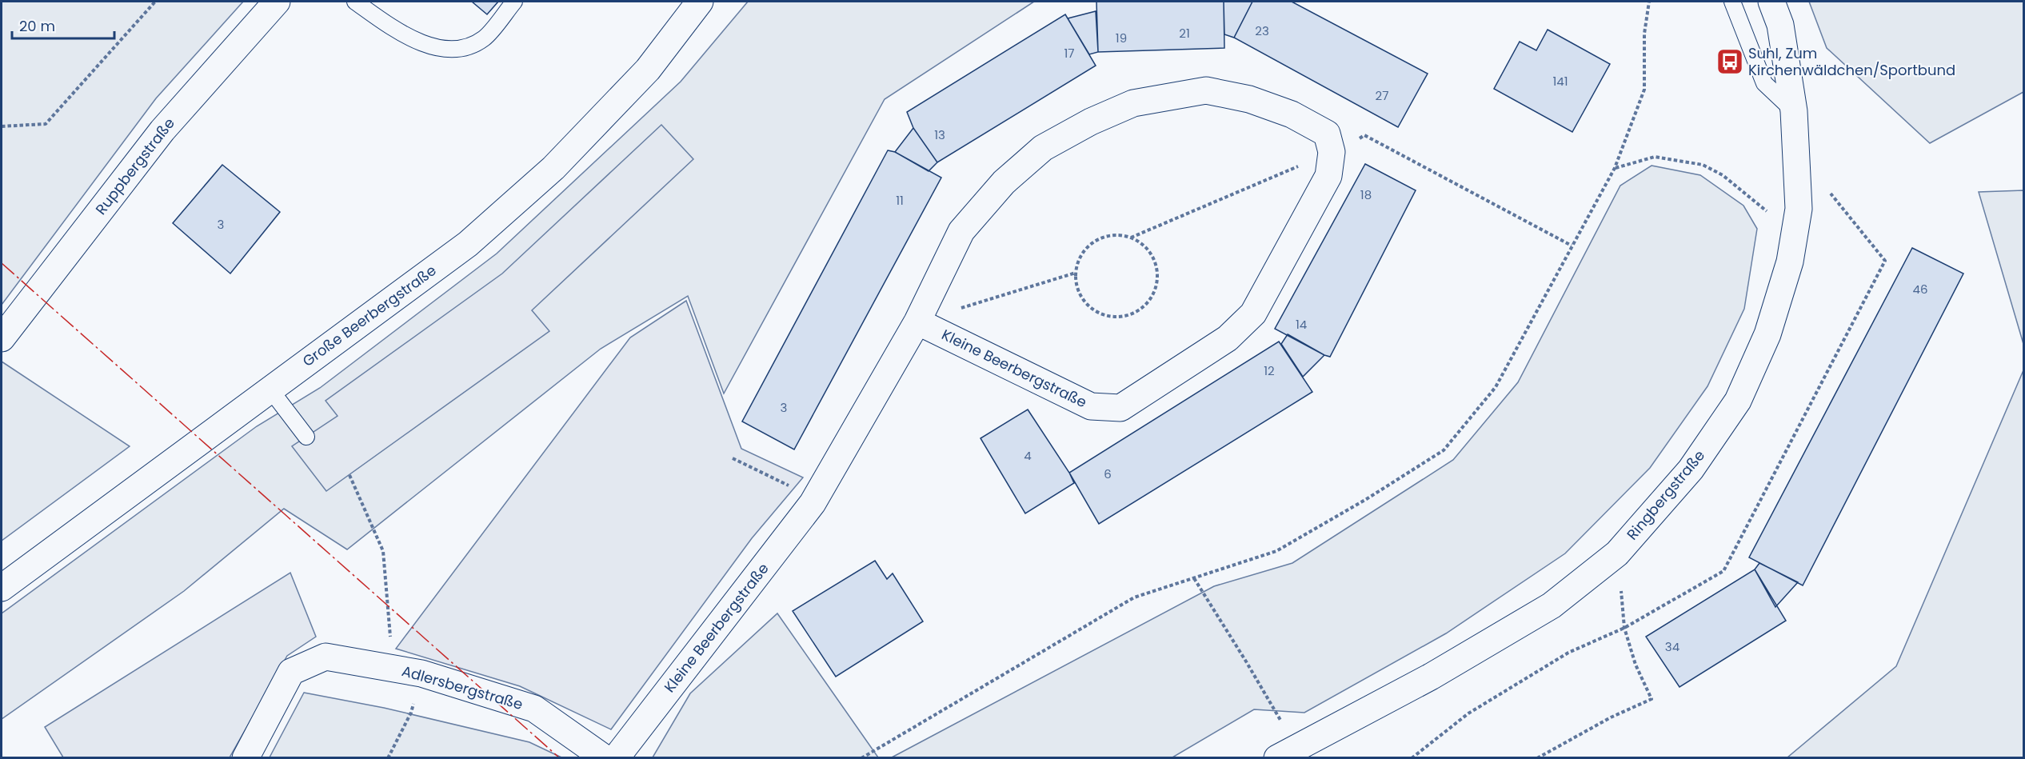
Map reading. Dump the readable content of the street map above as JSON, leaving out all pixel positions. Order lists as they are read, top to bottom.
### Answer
{
  "streets": {
    "street": [
      "Ruppbergstraße",
      "Große Beerbergstraße",
      "Kleine Beerbergstraße",
      "Ringbergstraße",
      "Adlersbergstraße"
    ]
  },
  "places": {
    "bus stop": ["Suhl, Zum Kirchenwäldchen/Sportbund"]
  },
  "house_numbers": [
    "23",
    "21",
    "19",
    "17",
    "141",
    "27",
    "13",
    "18",
    "11",
    "3",
    "46",
    "14",
    "12",
    "3",
    "4",
    "6",
    "34"
  ],
  "scale_bar": "20 m"
}
